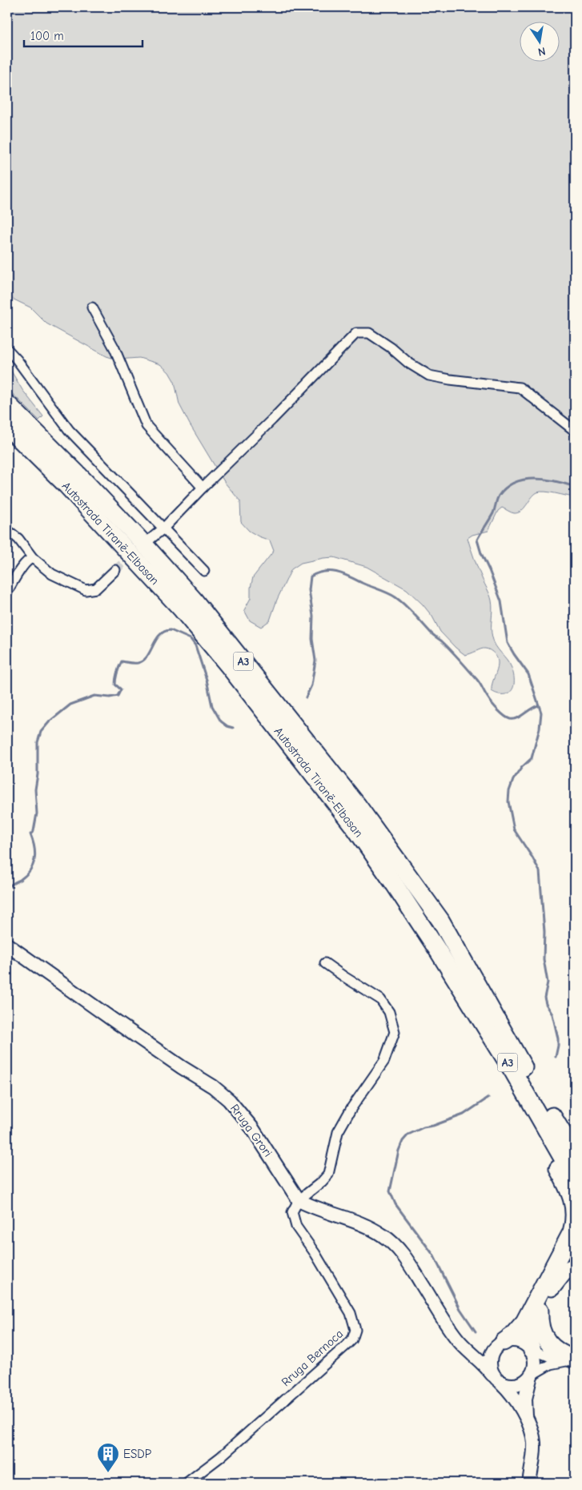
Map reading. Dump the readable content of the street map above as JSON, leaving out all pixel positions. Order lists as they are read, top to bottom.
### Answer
{
  "streets": {
    "highway": ["Autostrada Tiranë-Elbasan", "A3"],
    "main road": ["Rruga Grori"],
    "street": ["Rruga Bernoca"]
  },
  "crossings": [
    ["Rruga Grori", "Rruga Bernoca"]
  ],
  "places": {
    "building": ["ESDP"]
  },
  "scale_bar": "100 m",
  "north": "bottom"
}
